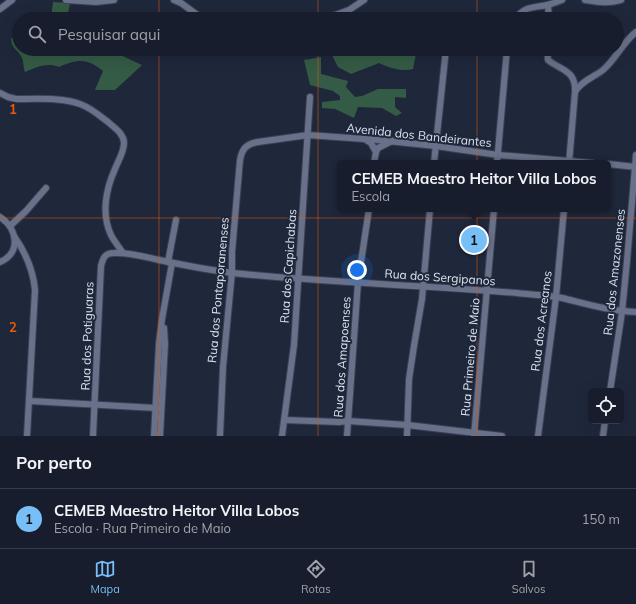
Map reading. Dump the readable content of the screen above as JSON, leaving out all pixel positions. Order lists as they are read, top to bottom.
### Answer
{
  "streets": {
    "street": [
      "Avenida dos Bandeirantes",
      "Rua dos Capichabas",
      "Rua dos Amazonenses",
      "Rua dos Sergipanos",
      "Rua dos Pontaporanenses",
      "Rua dos Acreanos",
      "Rua dos Potiguaras",
      "Rua dos Amapoenses",
      "Rua Primeiro de Maio"
    ]
  },
  "crossings": [
    ["Avenida dos Bandeirantes", "Rua dos Capichabas"],
    ["Avenida dos Bandeirantes", "Rua dos Pontaporanenses"],
    ["Rua dos Capichabas", "Rua dos Sergipanos"],
    ["Rua dos Amazonenses", "Rua dos Sergipanos"],
    ["Rua dos Sergipanos", "Rua dos Pontaporanenses"],
    ["Rua dos Sergipanos", "Rua dos Acreanos"],
    ["Rua dos Sergipanos", "Rua dos Potiguaras"],
    ["Rua dos Sergipanos", "Rua dos Amapoenses"],
    ["Rua dos Sergipanos", "Rua Primeiro de Maio"]
  ],
  "page": {
    "search": "Pesquisar aqui",
    "popup": ["CEMEB Maestro Heitor Villa Lobos", "Escola"],
    "pins": "1",
    "heading": "Por perto",
    "list": [
      {
        "mark": "1",
        "name": "CEMEB Maestro Heitor Villa Lobos",
        "note": "Escola · Rua Primeiro de Maio",
        "value": "150 m"
      }
    ],
    "nav": ["Mapa", "Rotas", "Salvos"]
  },
  "grid": {
    "rows": ["1", "2"]
  }
}
